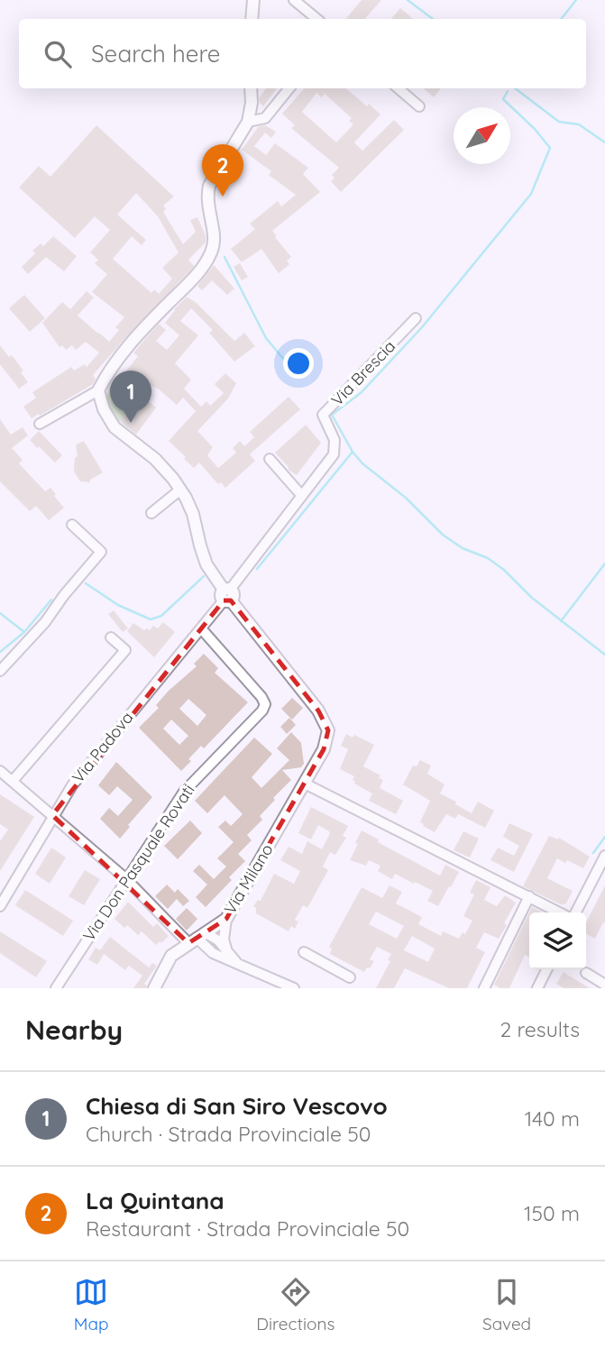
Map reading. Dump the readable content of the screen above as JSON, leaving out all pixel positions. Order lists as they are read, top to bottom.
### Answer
{
  "streets": {
    "street": [
      "Via Brescia",
      "Via Padova",
      "Via Don Pasquale Rovati",
      "Via Milano"
    ]
  },
  "crossings": [
    ["Via Brescia", "Via Padova"],
    ["Via Padova", "Via Don Pasquale Rovati"]
  ],
  "north": "top right",
  "page": {
    "search": "Search here",
    "pins": ["2", "1"],
    "heading": ["Nearby", "2 results"],
    "list": [
      {
        "mark": "1",
        "name": "Chiesa di San Siro Vescovo",
        "note": "Church · Strada Provinciale 50",
        "value": "140 m"
      },
      {
        "mark": "2",
        "name": "La Quintana",
        "note": "Restaurant · Strada Provinciale 50",
        "value": "150 m"
      }
    ],
    "nav": ["Map", "Directions", "Saved"]
  }
}
